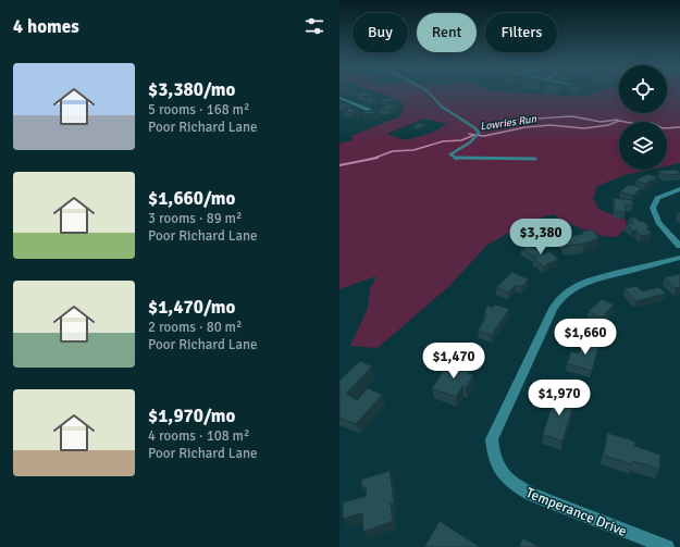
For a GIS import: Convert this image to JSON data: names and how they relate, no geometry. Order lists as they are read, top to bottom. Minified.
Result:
{"streets":{"street":["Temperance Drive"]},"water":["Lowries Run"],"page":{"heading":"4 homes","chip":["Buy","Rent","Filters"],"list":[{"name":"$3,380/mo","note":"5 rooms · 168 m² · Poor Richard Lane"},{"name":"$1,660/mo","note":"3 rooms · 89 m² · Poor Richard Lane"},{"name":"$1,470/mo","note":"2 rooms · 80 m² · Poor Richard Lane"},{"name":"$1,970/mo","note":"4 rooms · 108 m² · Poor Richard Lane"}],"price":["$3,380","$1,660","$1,470","$1,970"]}}
